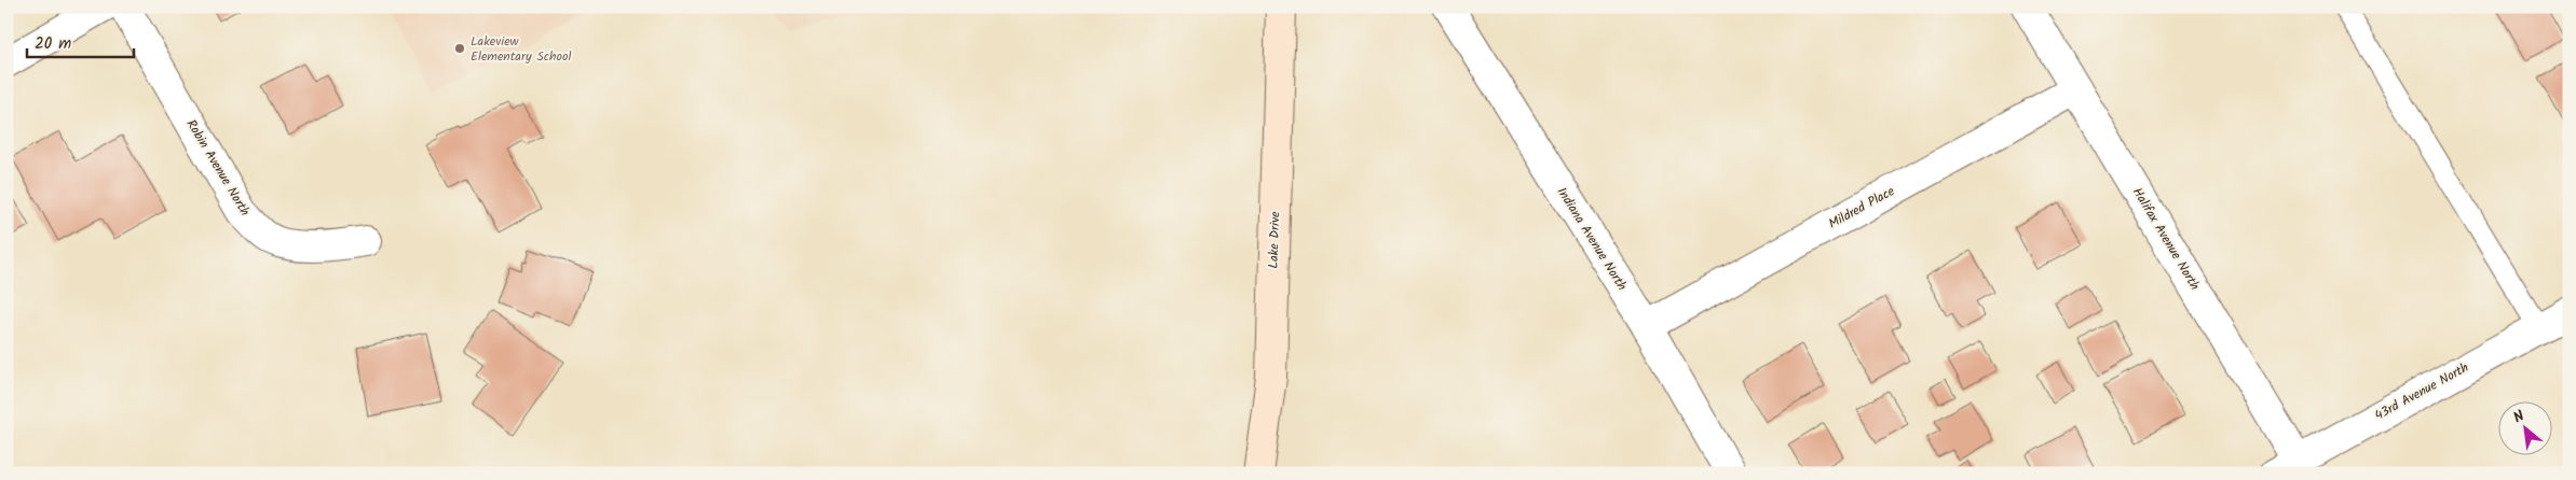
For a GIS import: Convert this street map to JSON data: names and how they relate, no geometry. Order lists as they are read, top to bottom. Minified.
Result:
{"streets":{"street":["Robin Avenue North","Mildred Place","Indiana Avenue North","Halifax Avenue North","Lake Drive","43rd Avenue North"]},"crossings":[["Mildred Place","Indiana Avenue North"],["Mildred Place","Halifax Avenue North"],["Halifax Avenue North","43rd Avenue North"]],"places":["Lakeview Elementary School"],"scale_bar":"20 m","north":"top left"}
